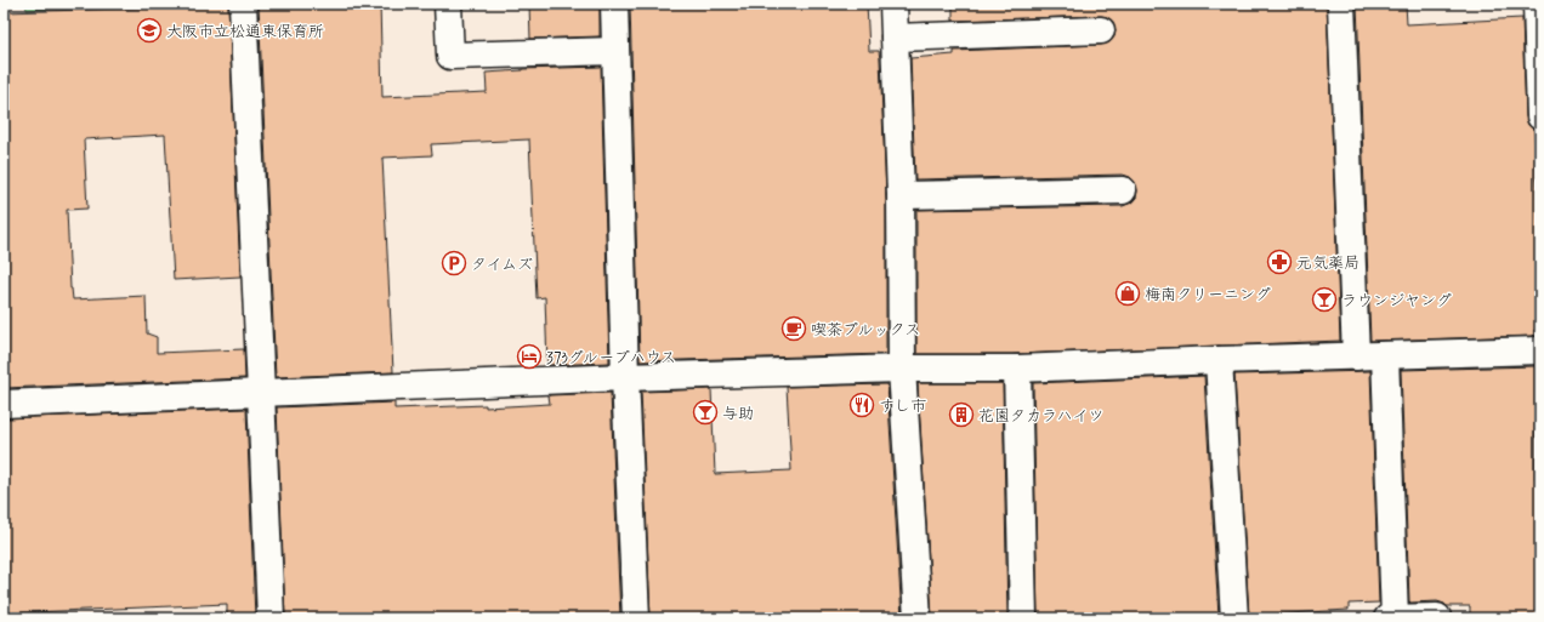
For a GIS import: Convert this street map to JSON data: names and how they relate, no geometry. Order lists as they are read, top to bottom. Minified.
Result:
{"places":{"school or university":["大阪市立松通東保育所"],"pharmacy":["元気薬局"],"parking":["タイムズ"],"shop":["梅南クリーニング"],"bar":["ラウンジヤング","与助"],"cafe":["喫茶ブルックス"],"hotel":["373グループハウス"],"restaurant":["すし市"],"building":["花園タカラハイツ"]}}
